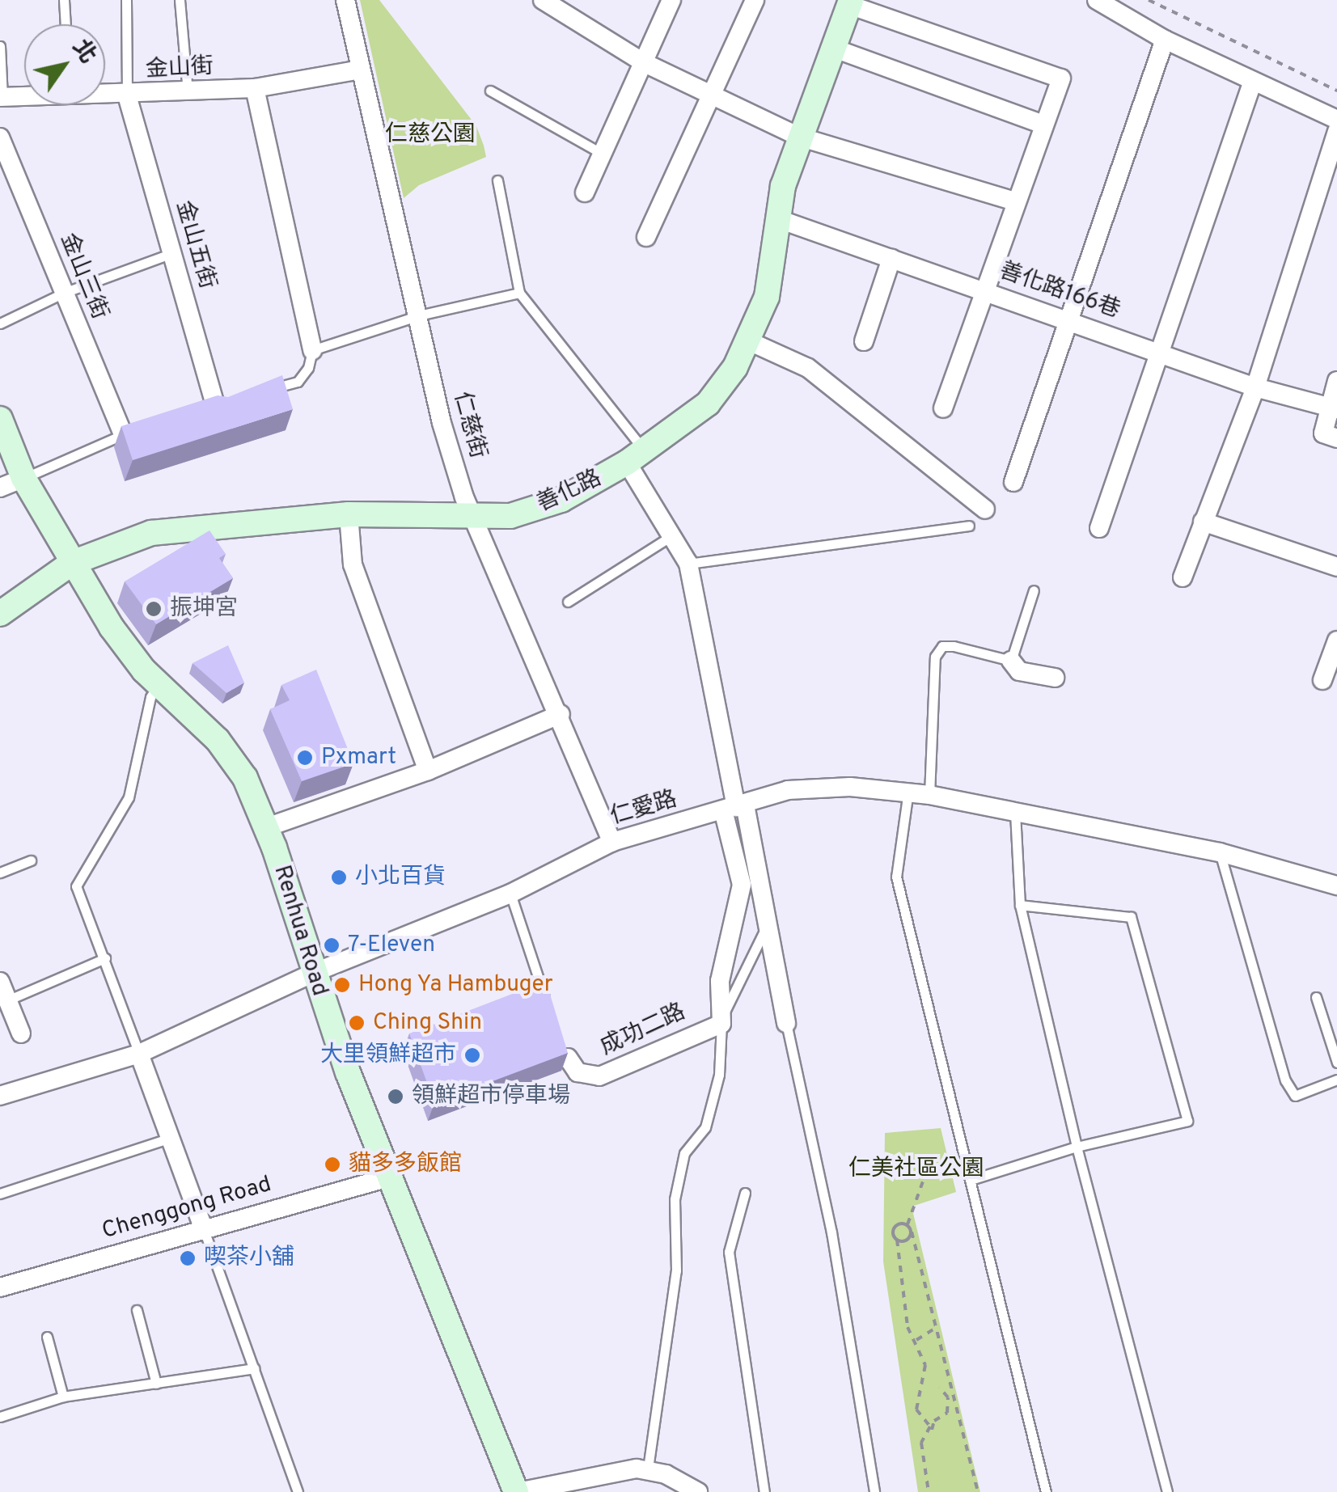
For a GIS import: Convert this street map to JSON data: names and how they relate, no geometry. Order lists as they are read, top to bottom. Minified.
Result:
{"streets":{"main road":["善化路","Renhua Road"],"street":["金山街","金山五街","金山三街","善化路166巷","仁慈街","仁愛路","成功二路","Chenggong Road"]},"crossings":[["金山街","金山五街"],["金山街","仁慈街"],["善化路166巷","善化路"],["仁慈街","善化路"],["仁慈街","仁愛路"],["善化路","Renhua Road"],["善化路","成功二路"],["仁愛路","Renhua Road"],["仁愛路","成功二路"],["Renhua Road","Chenggong Road"]],"parks":["仁慈公園","仁美社區公園"],"places":["振坤宮","Pxmart","小北百貨","7-Eleven","Hong Ya Hambuger","Ching Shin","大里領鮮超市","領鮮超市停車場","貓多多飯館","喫茶小舖"],"north":"top right"}
